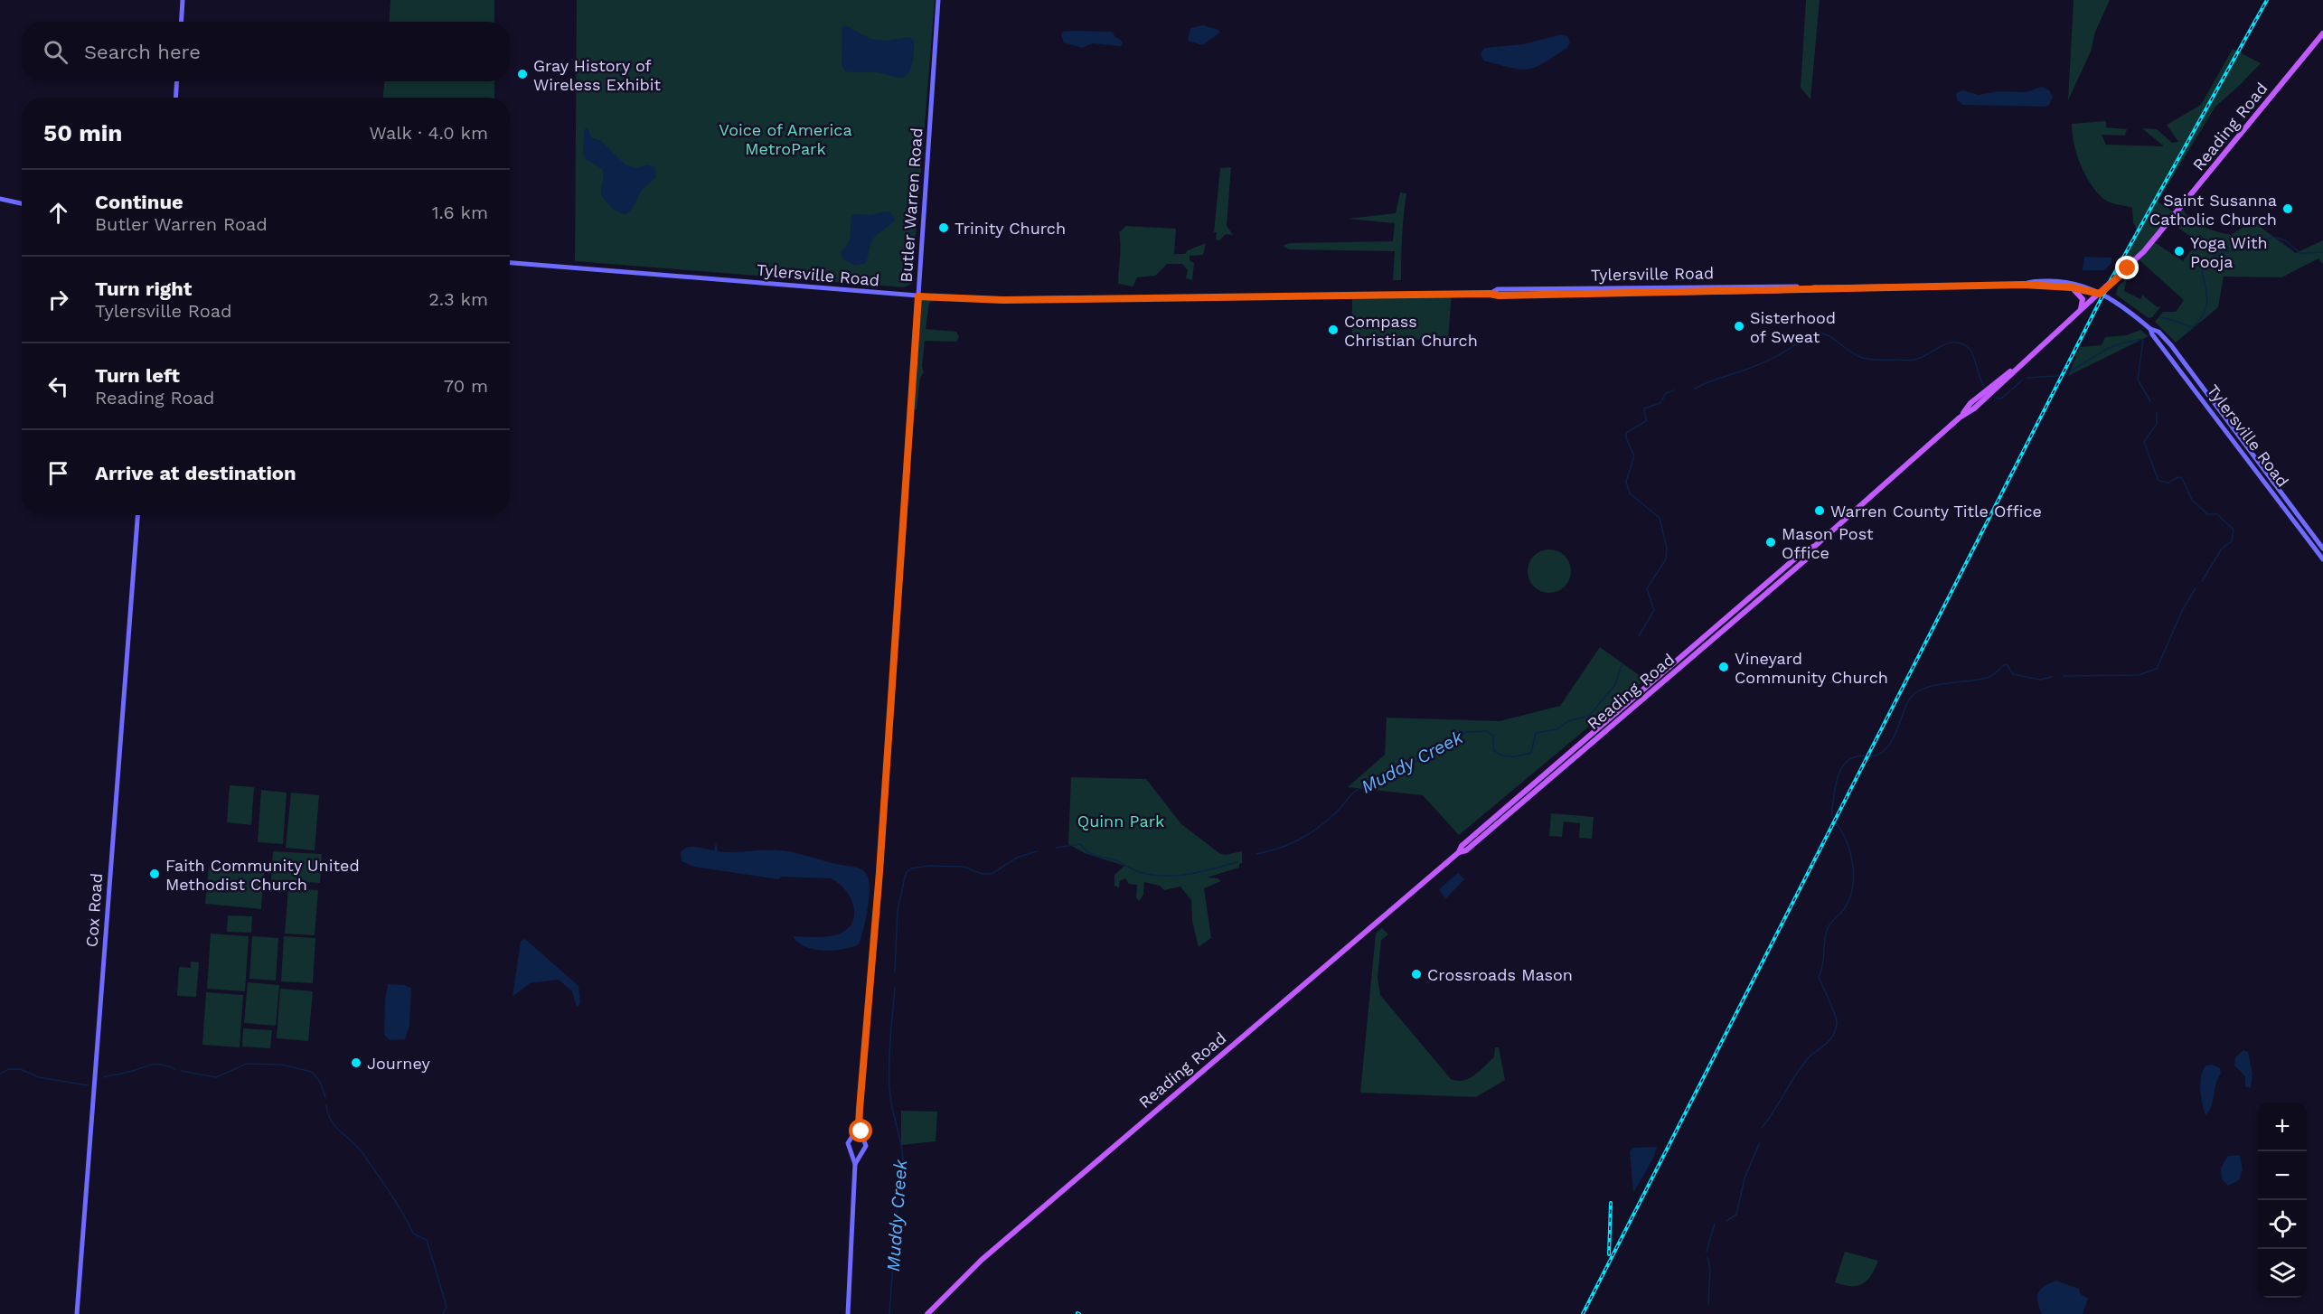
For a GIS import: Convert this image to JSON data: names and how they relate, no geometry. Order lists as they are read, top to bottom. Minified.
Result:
{"streets":{"main road":["Reading Road","Butler Warren Road","Tylersville Road","Cox Road"]},"crossings":[["Reading Road","Tylersville Road"],["Butler Warren Road","Tylersville Road"]],"water":["Muddy Creek"],"parks":["Voice of America MetroPark","Quinn Park"],"places":["Gray History of Wireless Exhibit","Saint Susanna Catholic Church","Trinity Church","Yoga With Pooja","Sisterhood of Sweat","Compass Christian Church","Warren County Title Office","Mason Post Office","Vineyard Community Church","Faith Community United Methodist Church","Crossroads Mason","Journey"],"page":{"search":"Search here","heading":["50 min","Walk · 4.0 km"],"list":[["Continue","Butler Warren Road","1.6 km"],["Turn right","Tylersville Road","2.3 km"],["Turn left","Reading Road","70 m"],"Arrive at destination"],"map_buttons":["+","−"]}}
